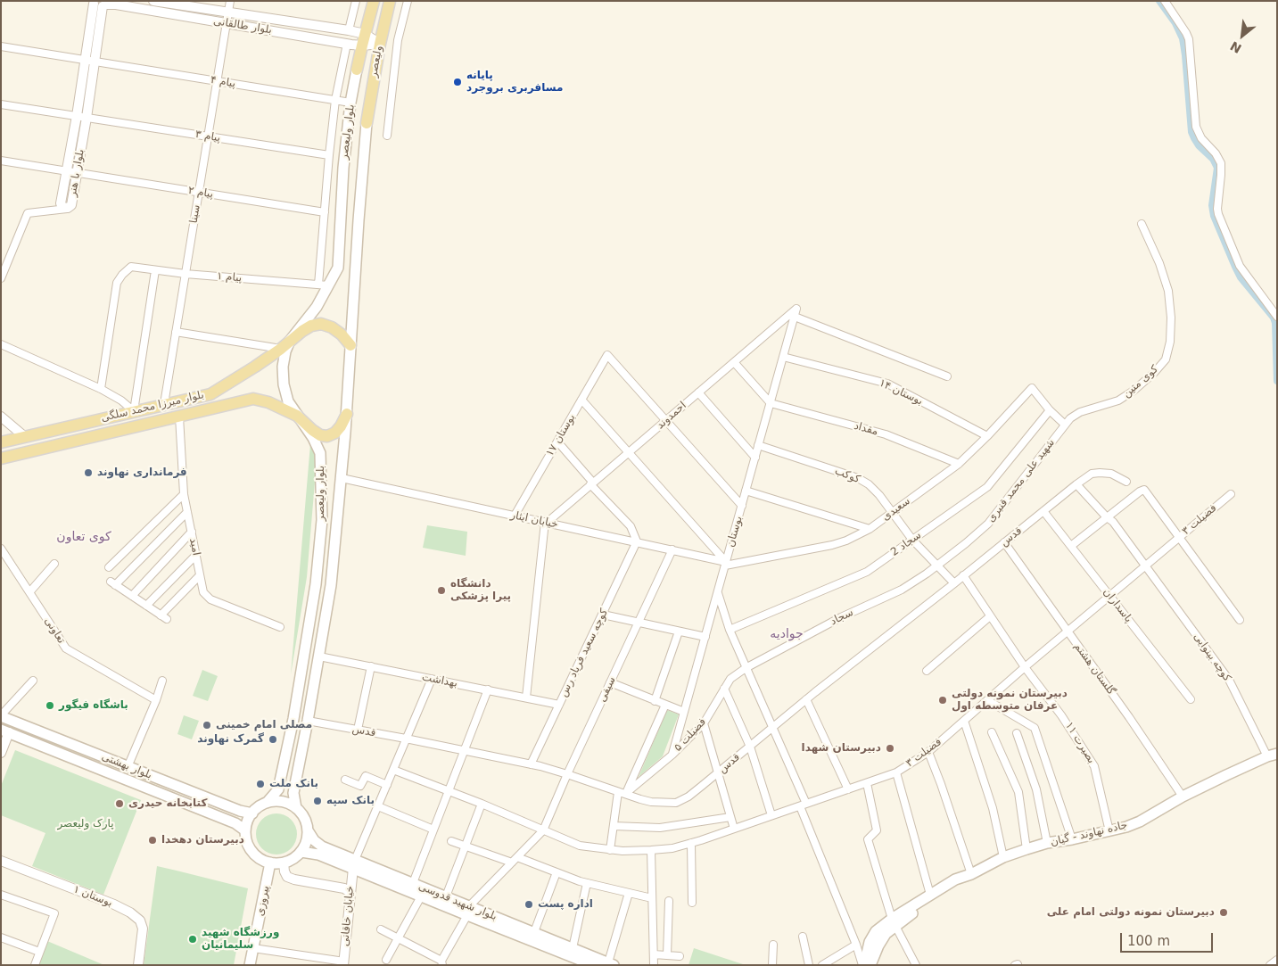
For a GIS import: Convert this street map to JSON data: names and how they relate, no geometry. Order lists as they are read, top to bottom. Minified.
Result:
{"streets":{"main road":["ولیعصر","بلوار ولیعصر","بلوار میرزا محمد سلگی","بلوار بهشتی","جاده نهاوند - گیان","پیروزی","بلوار شهید قدوسی"],"street":["بلوار طالقانی","پیام ۴","پیام ۳","بلوار با هنر","پیام ۲","سینا","پیام ۱","کوی متین","بوستان ۱۴","احمدوند","مقداد","بوستان ۱۷","کوکب","شهید علی محمد قنبری","سعیدی","خیابان ایثار","فضیلت ۳","بوستان","قدس","سجاد 2","امید","پاسداران","سجاد","تعاونی","کوچه سعید فریاد رس","کوچه بینوایی","گلستان هشتم","بهداشت","سیفی","فضیلت ۵","بصیرت ۱۱","بوستان ۱","خیابان خاقانی"]},"crossings":[["بلوار طالقانی","ولیعصر"],["بلوار طالقانی","بلوار با هنر"],["بلوار طالقانی","سینا"],["ولیعصر","بلوار ولیعصر"],["پیام ۴","بلوار ولیعصر"],["پیام ۴","بلوار با هنر"],["پیام ۴","سینا"],["بلوار ولیعصر","پیام ۱"],["بلوار ولیعصر","بلوار میرزا محمد سلگی"],["بلوار ولیعصر","خیابان ایثار"],["بلوار ولیعصر","قدس"],["بلوار ولیعصر","بهداشت"],["بلوار ولیعصر","بلوار بهشتی"],["بلوار ولیعصر","پیروزی"],["بلوار ولیعصر","بلوار شهید قدوسی"],["پیام ۳","بلوار با هنر"],["پیام ۳","سینا"],["بلوار با هنر","پیام ۲"],["پیام ۲","سینا"],["سینا","پیام ۱"],["سینا","بلوار میرزا محمد سلگی"],["کوی متین","شهید علی محمد قنبری"],["بوستان ۱۴","سعیدی"],["بوستان ۱۴","بوستان"],["بلوار میرزا محمد سلگی","امید"],["احمدوند","بوستان ۱۷"],["احمدوند","خیابان ایثار"],["احمدوند","بوستان"],["مقداد","سعیدی"],["مقداد","بوستان"],["بوستان ۱۷","خیابان ایثار"],["کوکب","شهید علی محمد قنبری"],["کوکب","سعیدی"],["کوکب","بوستان"],["کوکب","قدس"],["کوکب","سجاد 2"],["کوکب","سجاد"],["شهید علی محمد قنبری","سجاد"],["سعیدی","خیابان ایثار"],["سعیدی","بوستان"],["سعیدی","سجاد 2"],["خیابان ایثار","بوستان"],["خیابان ایثار","کوچه سعید فریاد رس"],["خیابان ایثار","سیفی"],["فضیلت ۳","پاسداران"],["فضیلت ۳","کوچه بینوایی"],["فضیلت ۳","گلستان هشتم"],["فضیلت ۳","سیفی"],["فضیلت ۳","بصیرت ۱۱"],["بوستان","فضیلت ۵"],["قدس","پاسداران"],["قدس","کوچه سعید فریاد رس"],["قدس","گلستان هشتم"],["قدس","سیفی"],["قدس","فضیلت ۵"],["قدس","بصیرت ۱۱"],["سجاد","فضیلت ۵"],["کوچه سعید فریاد رس","بهداشت"],["کوچه بینوایی","جاده نهاوند - گیان"],["گلستان هشتم","جاده نهاوند - گیان"],["بصیرت ۱۱","جاده نهاوند - گیان"],["بلوار بهشتی","پیروزی"],["بلوار بهشتی","بلوار شهید قدوسی"],["پیروزی","بلوار شهید قدوسی"],["بلوار شهید قدوسی","خیابان خاقانی"]],"districts":["کوی تعاون","جوادیه"],"parks":["پارک ولیعصر"],"places":["پایانه مسافربری بروجرد","فرمانداری نهاوند","دانشگاه پیرا پزشکی","دبیرستان نمونه دولتی عرفان متوسطه اول","باشگاه فیگور","مصلی امام خمینی","گمرک نهاوند","دبیرستان شهدا","بانک ملت","بانک سپه","کتابخانه حیدری","دبیرستان دهخدا","اداره پست","دبیرستان نمونه دولتی امام علی","ورزشگاه شهید سلیمانیان"],"scale_bar":"100 m","north":"bottom left"}
